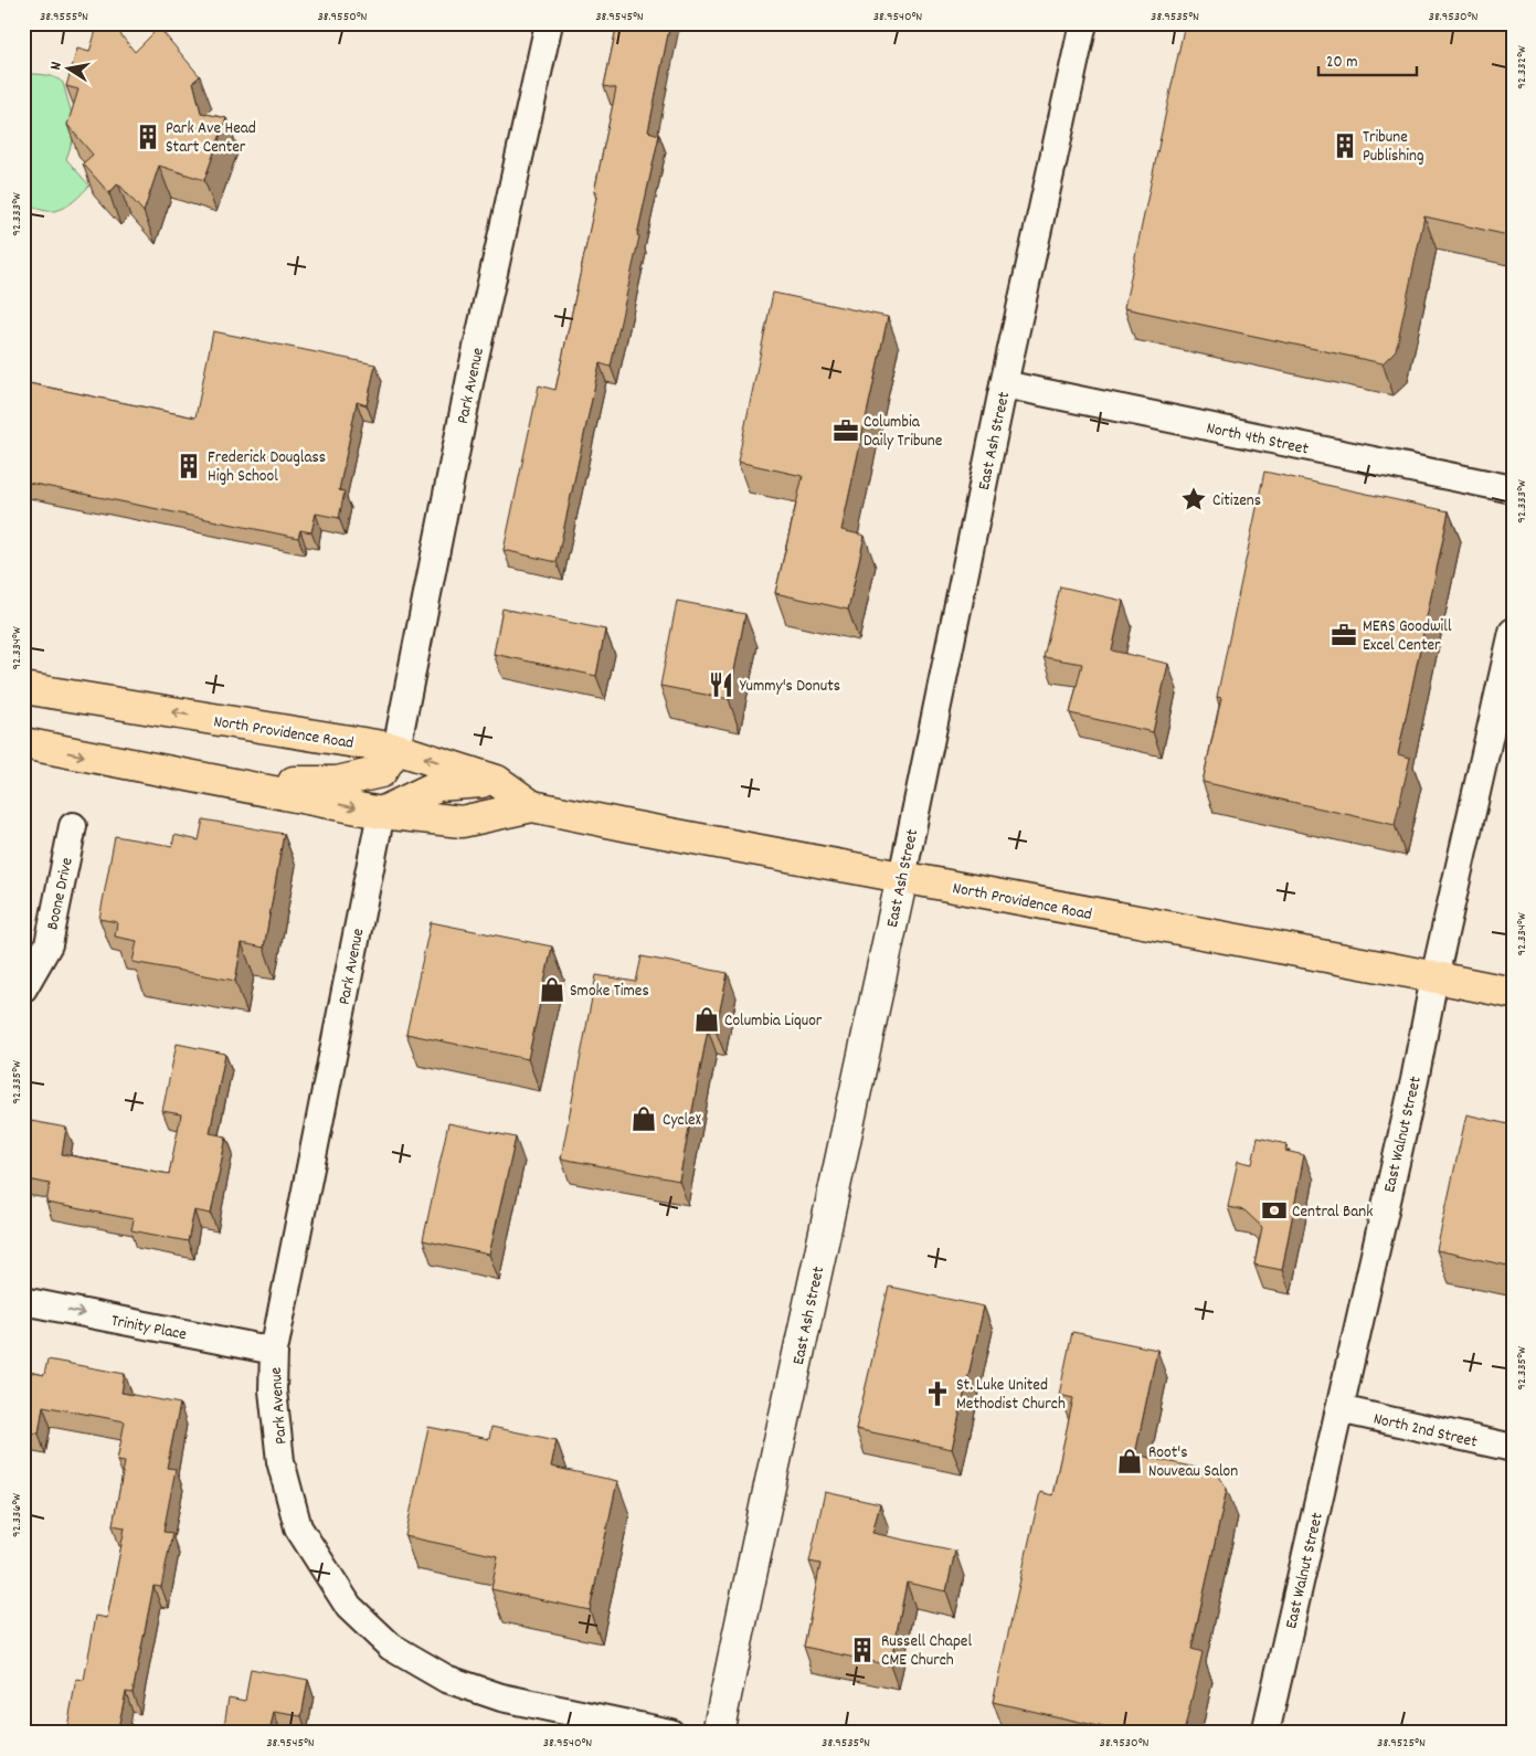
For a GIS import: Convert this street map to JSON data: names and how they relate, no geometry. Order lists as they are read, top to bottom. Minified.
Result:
{"streets":{"main road":["North Providence Road"],"street":["Park Avenue","North 4th Street","East Ash Street","Boone Drive","East Walnut Street","Trinity Place","North 2nd Street"]},"crossings":[["Park Avenue","North Providence Road"],["Park Avenue","Trinity Place"],["North 4th Street","East Ash Street"],["East Ash Street","North Providence Road"],["North Providence Road","East Walnut Street"],["East Walnut Street","North 2nd Street"]],"one_way":["Trinity Place"],"places":{"building":["Park Ave Head Start Center","Tribune Publishing","Frederick Douglass High School","Russell Chapel CME Church"],"office":["Columbia Daily Tribune","MERS Goodwill Excel Center"],"place":["Citizens"],"restaurant":["Yummy's Donuts"],"shop":["Smoke Times","Columbia Liquor","CycleX","Root's Nouveau Salon"],"bank":["Central Bank"],"church":["St. Luke United Methodist Church"]},"scale_bar":"20 m","north":"left","coordinates":["38.9555°N","38.9550°N","38.9545°N","38.9540°N","38.9535°N","38.9530°N","92.332°W","92.333°W","92.334°W","92.335°W","92.336°W","38.9525°N"]}
